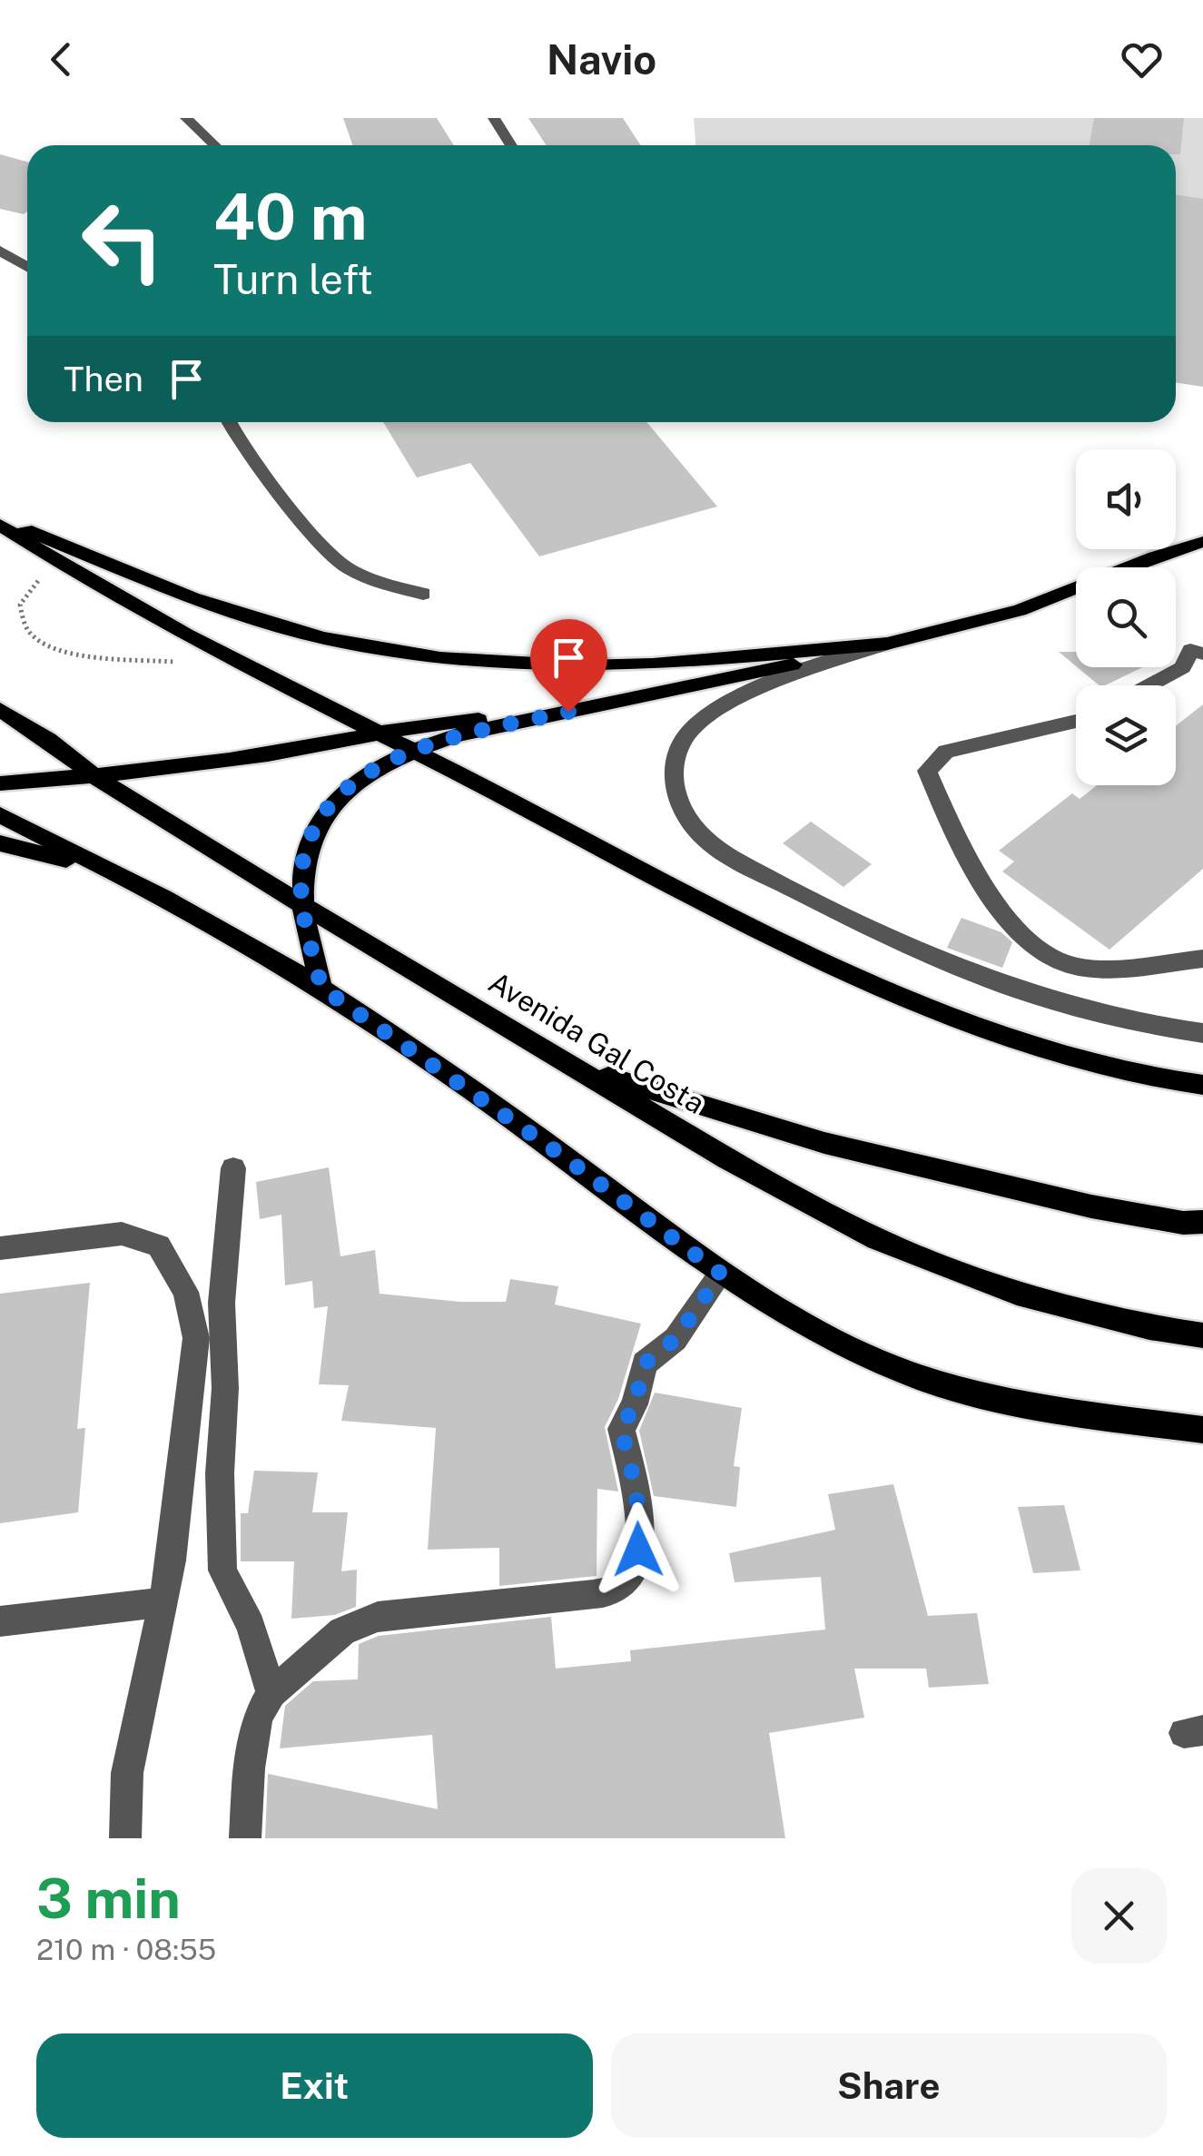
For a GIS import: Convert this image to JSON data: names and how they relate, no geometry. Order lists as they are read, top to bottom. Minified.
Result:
{"streets":{"main road":["Avenida Gal Costa"]},"page":{"header":"Navio","turn":["40 m","Turn left"],"then":"Then","heading":["3 min","210 m · 08:55"],"buttons":["Exit","Share"]}}
